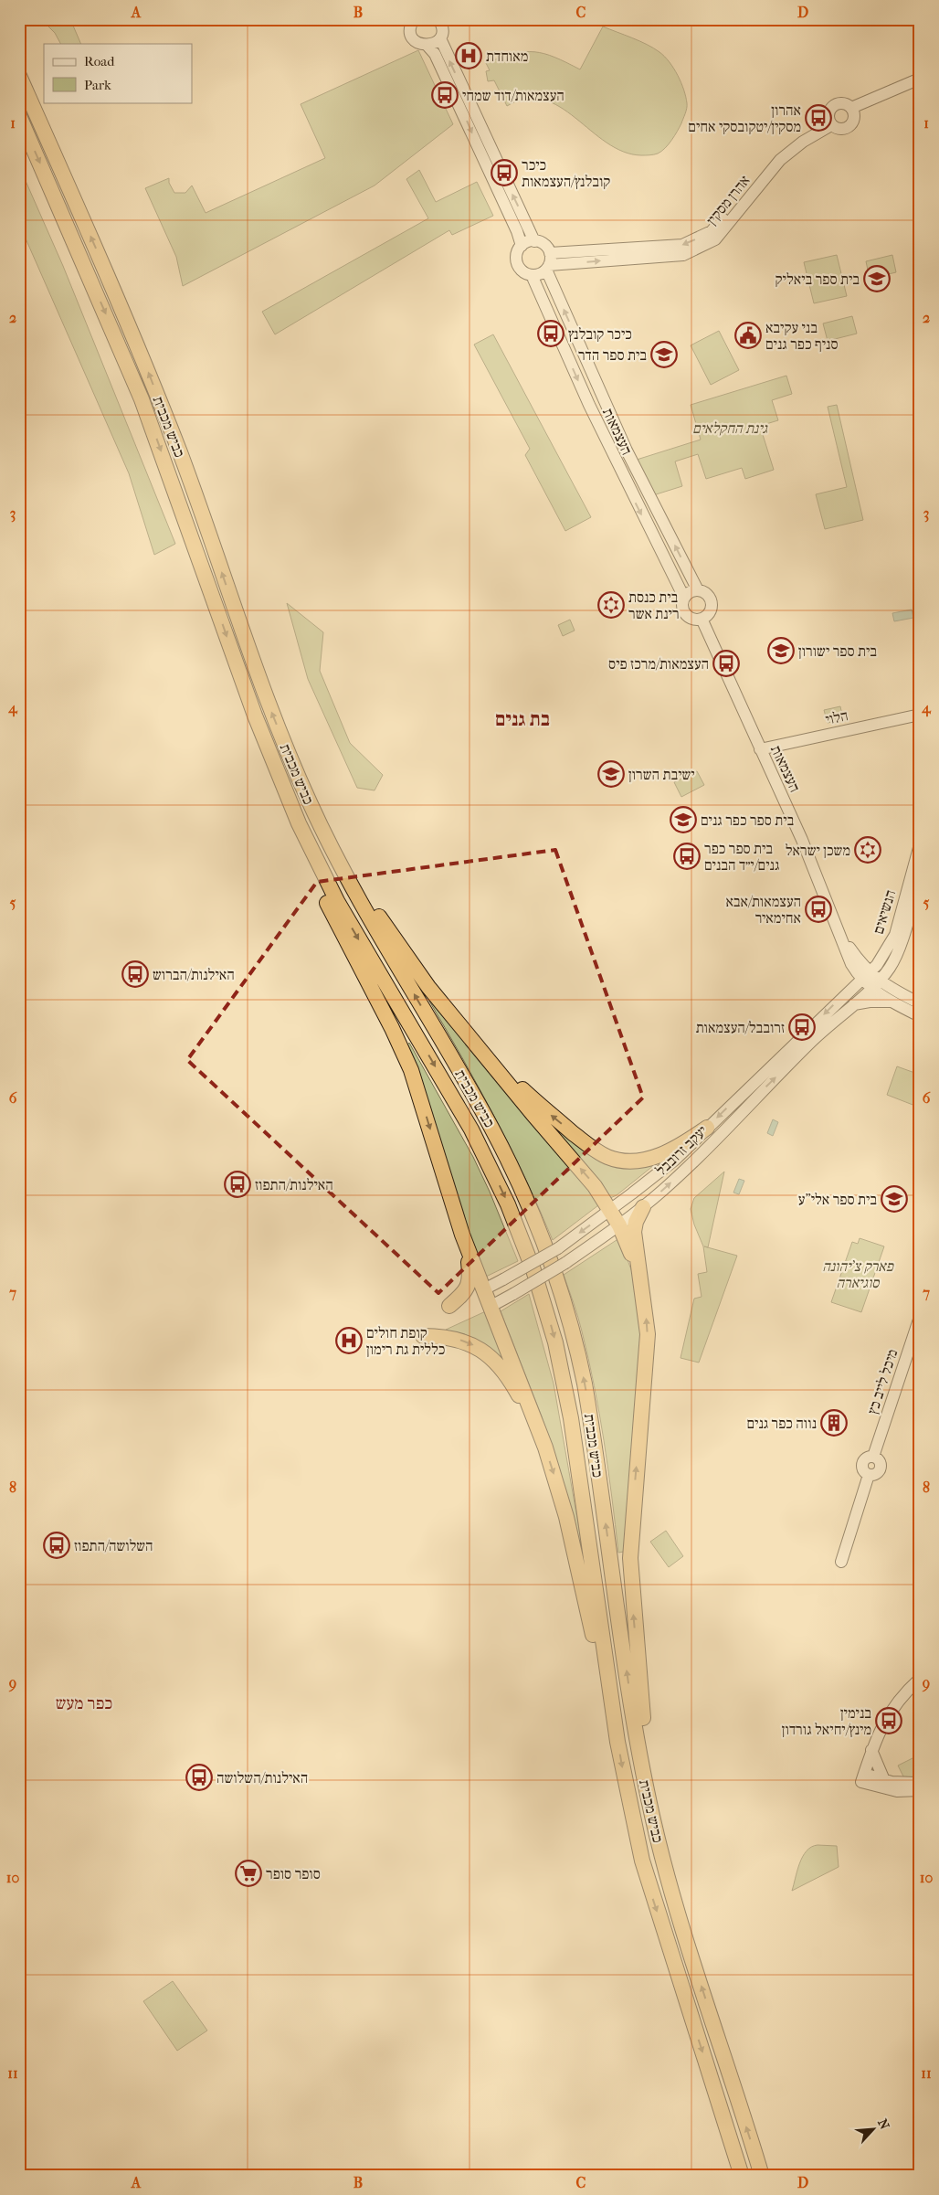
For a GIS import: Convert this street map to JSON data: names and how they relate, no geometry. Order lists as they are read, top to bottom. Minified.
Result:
{"streets":{"highway":["כביש מכבית"],"main road":["אהרן מסקין","העצמאות","הלוי","הנשיאים","יעקב זרובבל","מיכל לייב כץ"]},"crossings":[["אהרן מסקין","העצמאות"],["העצמאות","הלוי"],["העצמאות","הנשיאים"],["העצמאות","יעקב זרובבל"],["הנשיאים","יעקב זרובבל"]],"districts":["בת גנים","כפר מעש"],"parks":["גינת החקלאים","פארק צ'יהונה סוגיארה"],"places":{"hospital":["מאוחדת","קופת חולים כללית גת רימון"],"bus stop":["העצמאות/דוד שמחי","אהרון מסקין/יטקובסקי אחים","כיכר קובלנץ/העצמאות","כיכר קובלנץ","העצמאות/מרכז פיס","בית ספר כפר גנים/י״ד הבנים","העצמאות/אבא אחימאיר","האילנות/הברוש","זרובבל/העצמאות","האילנות/התפוז","השלושה/התפוז","בנימין מינץ/יחיאל גורדון","האילנות/השלושה"],"school or university":["בית ספר ביאליק","בית ספר הדר","בית ספר ישורון","ישיבת השרון","בית ספר כפר גנים","בית ספר אלי\"ע"],"public building":["בני עקיבא סניף כפר גנים"],"synagogue":["בית כנסת רינת אשר","משכן ישראל"],"building":["נווה כפר גנים"],"supermarket":["סופר סופר"]},"legend":["Road","Park"],"north":"top right","grid":{"columns":["A","B","C","D"],"rows":["1","2","3","4","5","6","7","8","9","10","11"]}}
